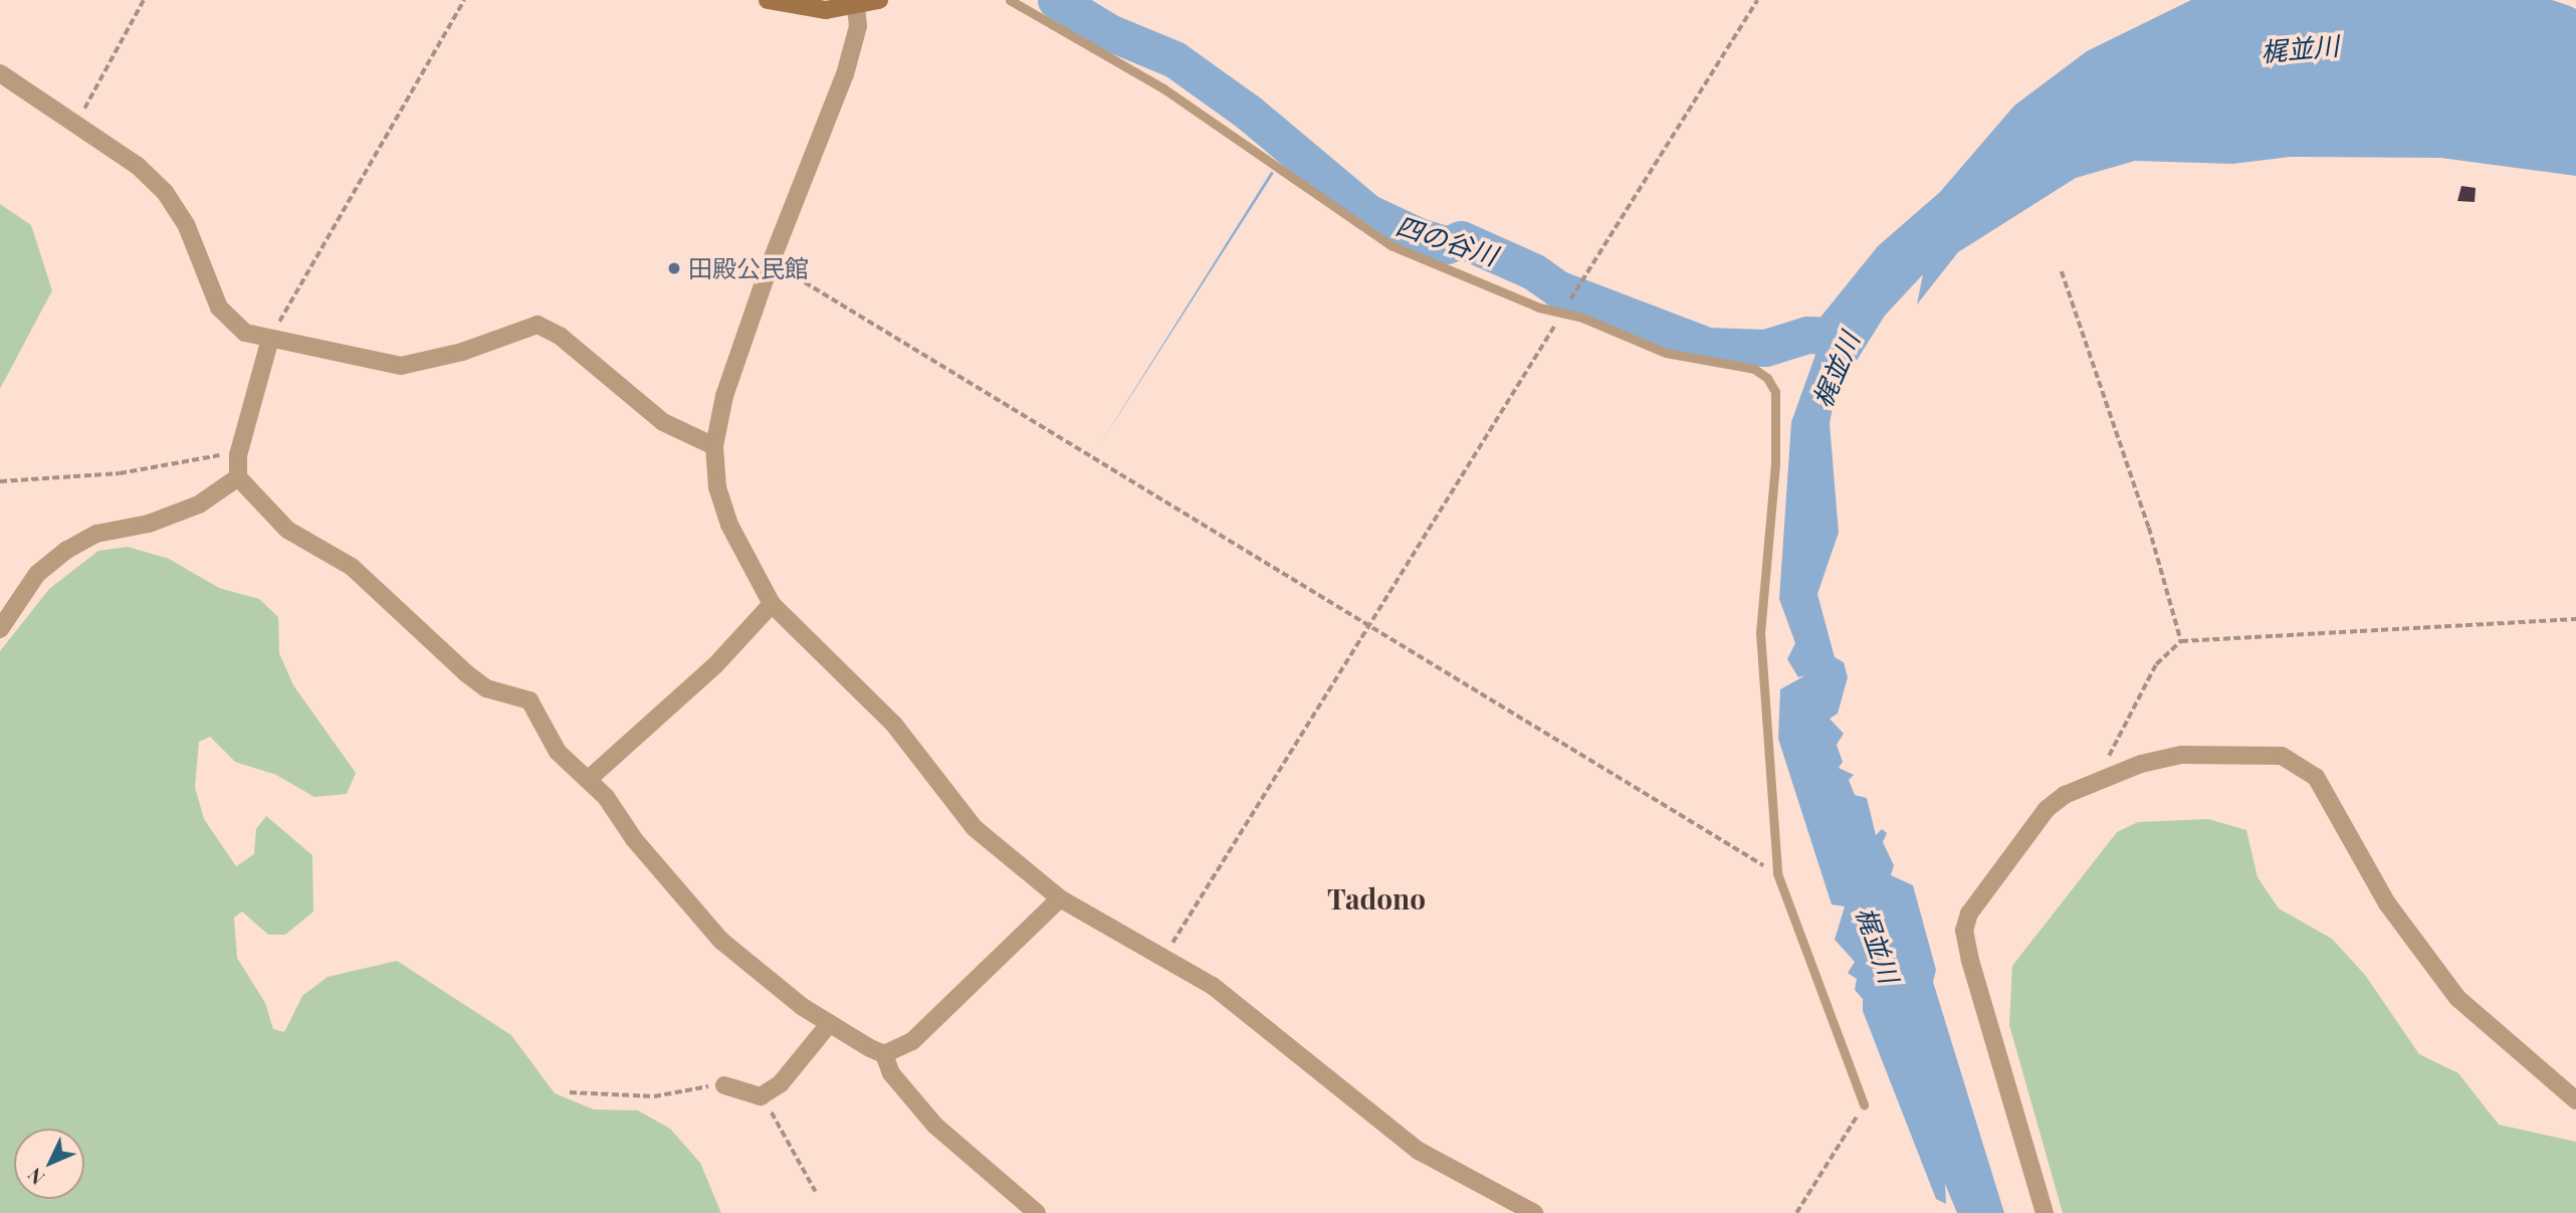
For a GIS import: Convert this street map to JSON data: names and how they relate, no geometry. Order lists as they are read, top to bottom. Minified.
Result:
{"districts":["Tadono"],"water":["梶並川","四の谷川"],"places":["田殿公民館"],"north":"bottom left"}
